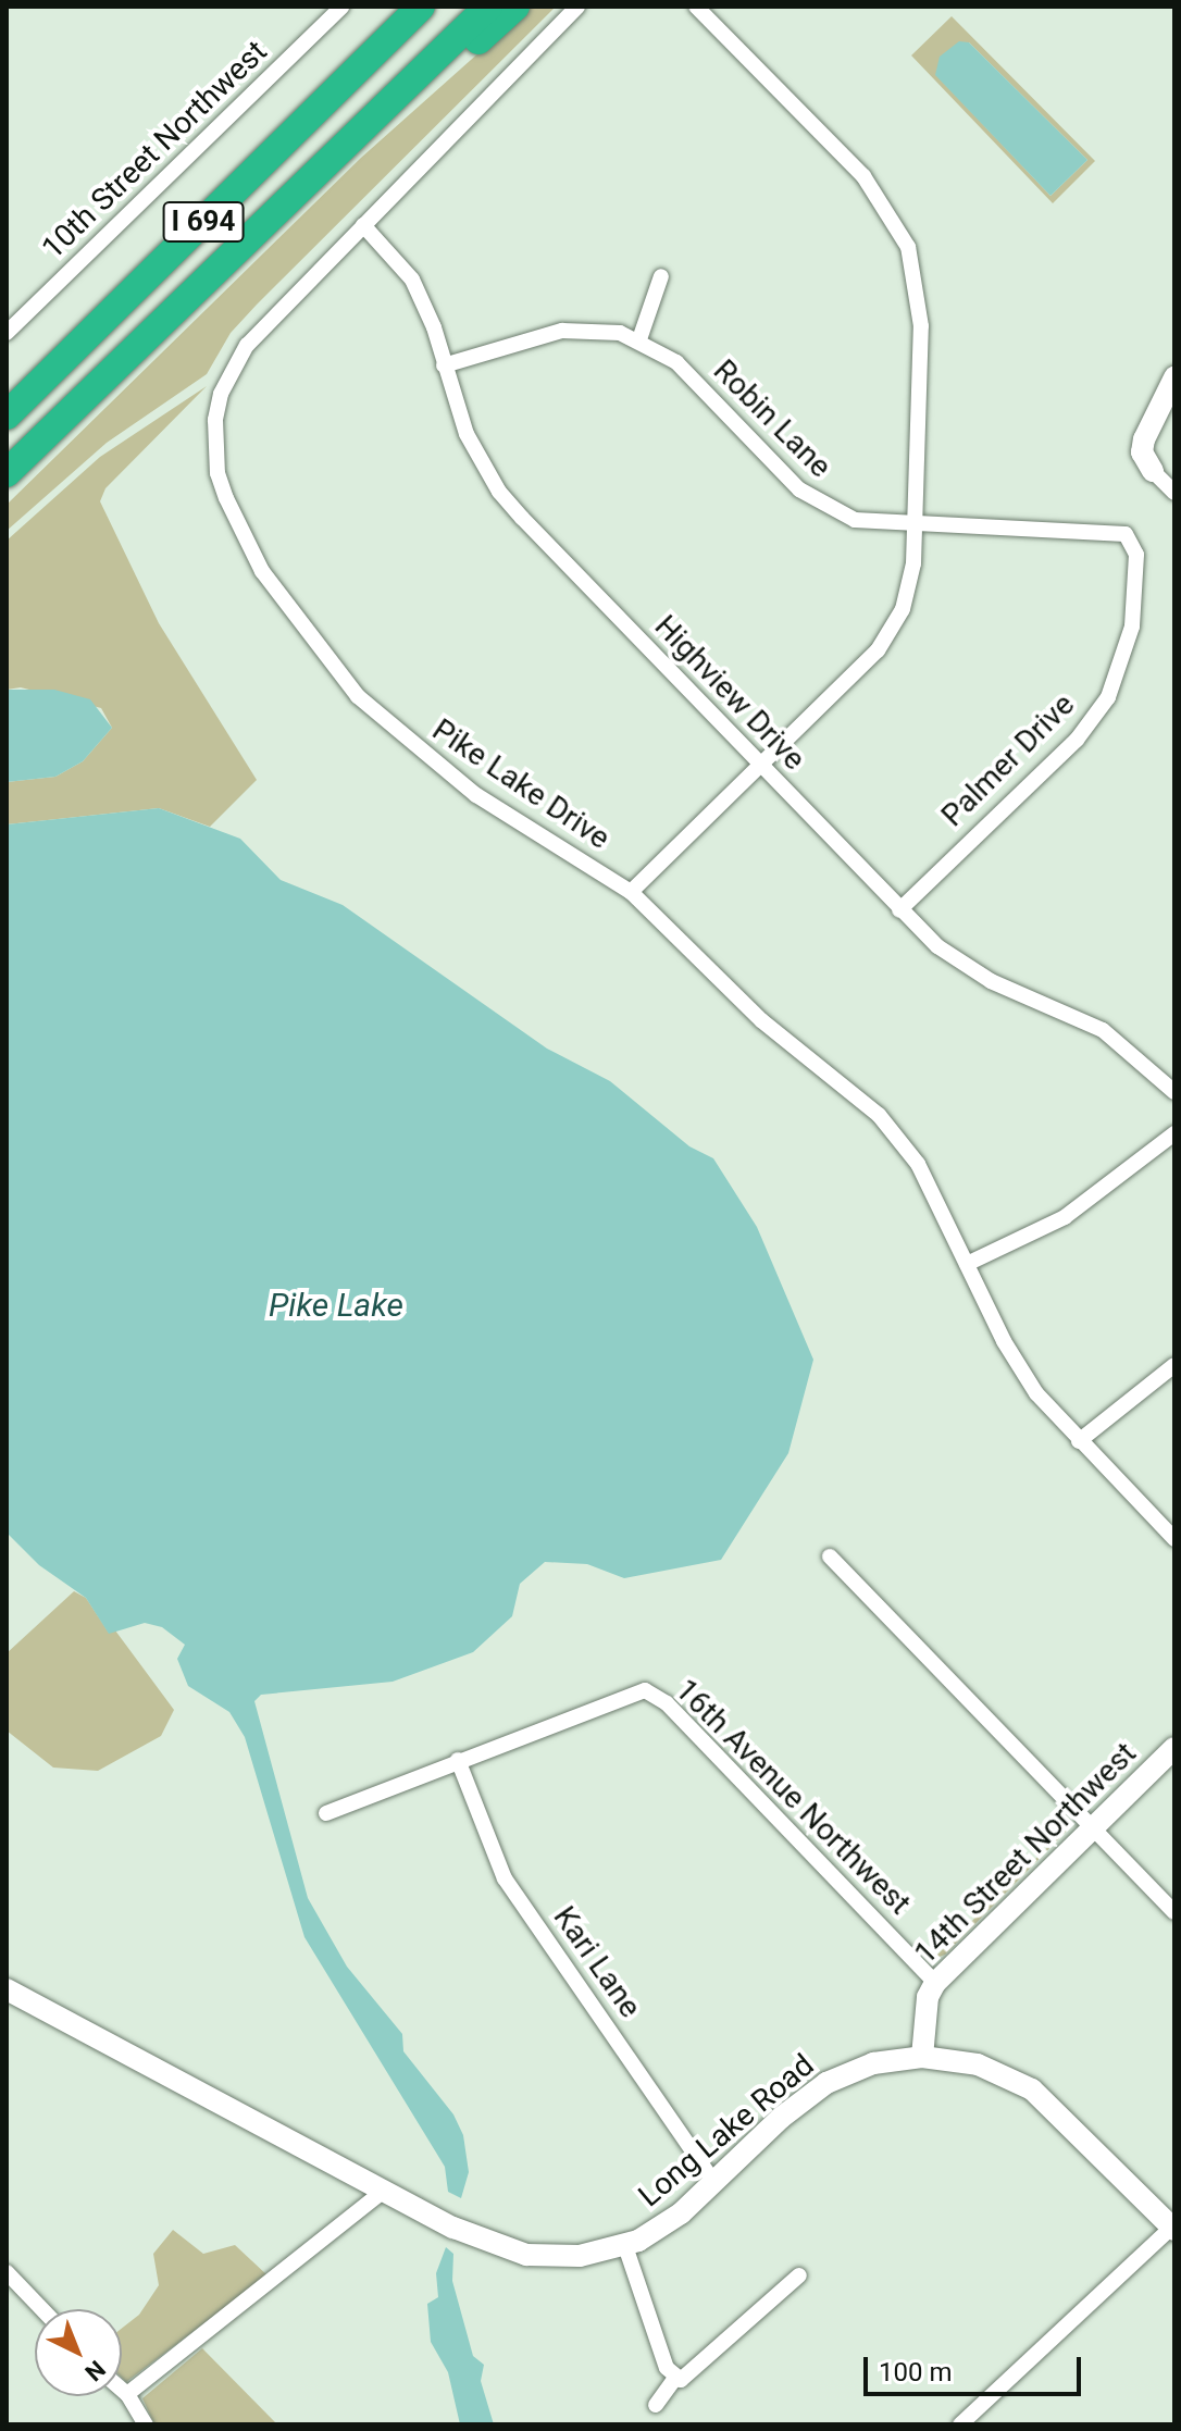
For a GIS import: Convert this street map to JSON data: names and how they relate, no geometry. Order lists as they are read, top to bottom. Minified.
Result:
{"streets":{"highway":["I 694"],"street":["10th Street Northwest","Robin Lane","Highview Drive","Palmer Drive","Pike Lake Drive","16th Avenue Northwest","14th Street Northwest","Kari Lane","Long Lake Road"]},"crossings":[["Robin Lane","Highview Drive"],["Robin Lane","Palmer Drive"],["Highview Drive","Palmer Drive"],["Highview Drive","Pike Lake Drive"],["16th Avenue Northwest","14th Street Northwest"],["16th Avenue Northwest","Kari Lane"],["14th Street Northwest","Long Lake Road"],["Kari Lane","Long Lake Road"]],"water":["Pike Lake"],"scale_bar":"100 m","north":"bottom right"}
